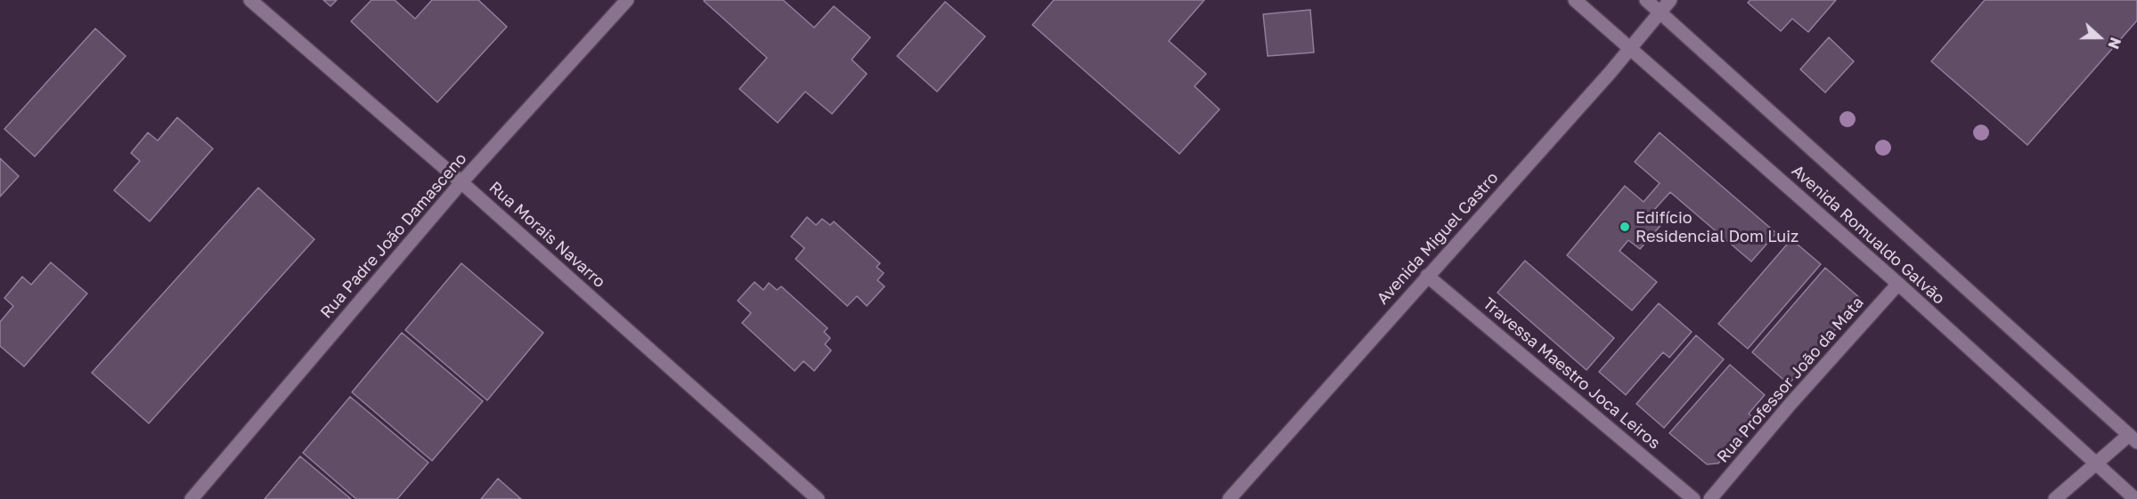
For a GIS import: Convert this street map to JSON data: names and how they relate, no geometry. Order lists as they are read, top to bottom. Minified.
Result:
{"streets":{"main road":["Rua Morais Navarro","Avenida Romualdo Galvão","Rua Padre João Damasceno","Avenida Miguel Castro","Travessa Maestro Joca Leiros","Rua Professor João da Mata"]},"crossings":[["Rua Morais Navarro","Rua Padre João Damasceno"],["Avenida Romualdo Galvão","Avenida Miguel Castro"],["Avenida Romualdo Galvão","Rua Professor João da Mata"],["Avenida Miguel Castro","Travessa Maestro Joca Leiros"]],"places":["Edifício Residencial Dom Luiz"],"north":"right"}
